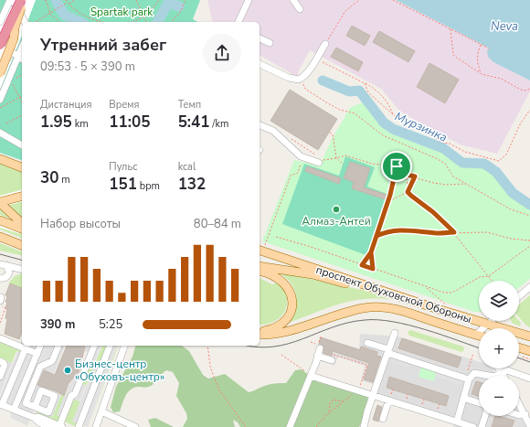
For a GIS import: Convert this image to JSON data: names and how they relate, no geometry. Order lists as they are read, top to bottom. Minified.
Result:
{"streets":{"main road":["проспект Обуховской Обороны"]},"water":["Neva","Мурзинка"],"parks":["Spartak park"],"places":["Алмаз-Антей","Бизнес-центр «Обуховъ-центр»"],"page":{"heading":["Утренний забег","09:53 · 5 × 390 m"],"stats":[["Дистанция","1.95 km"],["Время","11:05"],["Темп","5:41 /km"],["30 m"],["Пульс","151 bpm"],["kcal","132"]],"chart":["Набор высоты","80–84 m"],"map_buttons":["+","−"],"list":[{"name":"390 m","note":"5:25"}]}}
